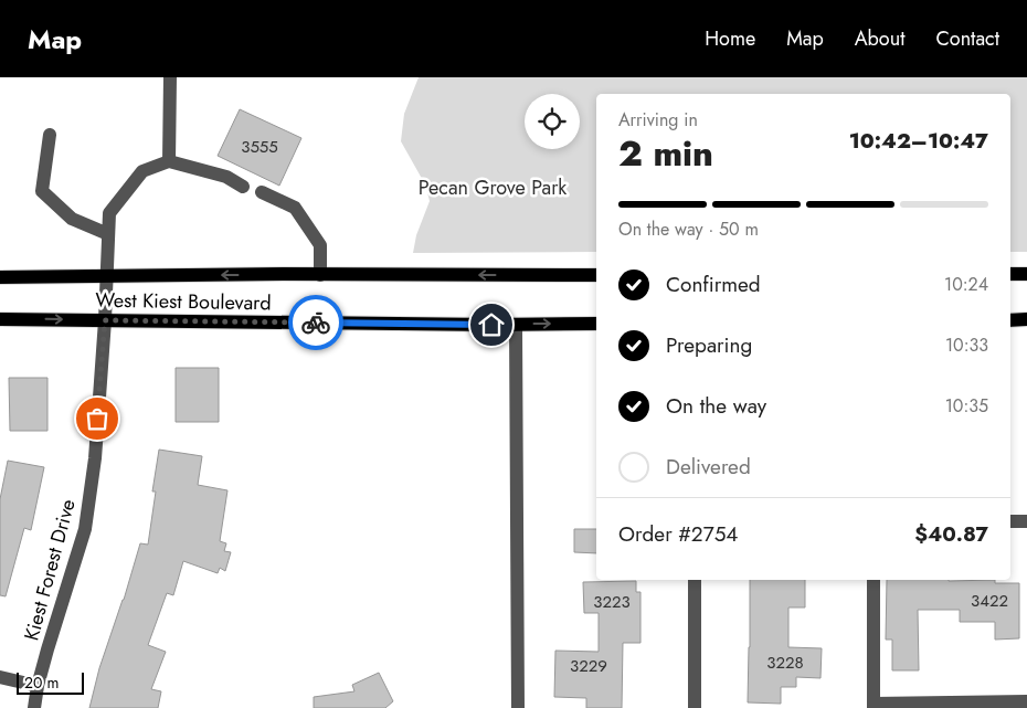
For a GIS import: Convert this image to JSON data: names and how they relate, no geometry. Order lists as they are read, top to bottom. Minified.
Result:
{"streets":{"main road":["West Kiest Boulevard"],"street":["Kiest Forest Drive"]},"crossings":[["West Kiest Boulevard","Kiest Forest Drive"]],"parks":["Pecan Grove Park"],"house_numbers":["3555","3422","3223","3228","3229"],"scale_bar":"20 m","page":{"header":"Map","nav":["Home","Map","About","Contact"],"heading":["2 min","Arriving in","10:42–10:47"],"panel":["Order #2754","$40.87"],"bar":"On the way · 50 m","list":[["Confirmed","10:24"],["Preparing","10:33"],["On the way","10:35"],"Delivered"],"scale":"20 m"}}
